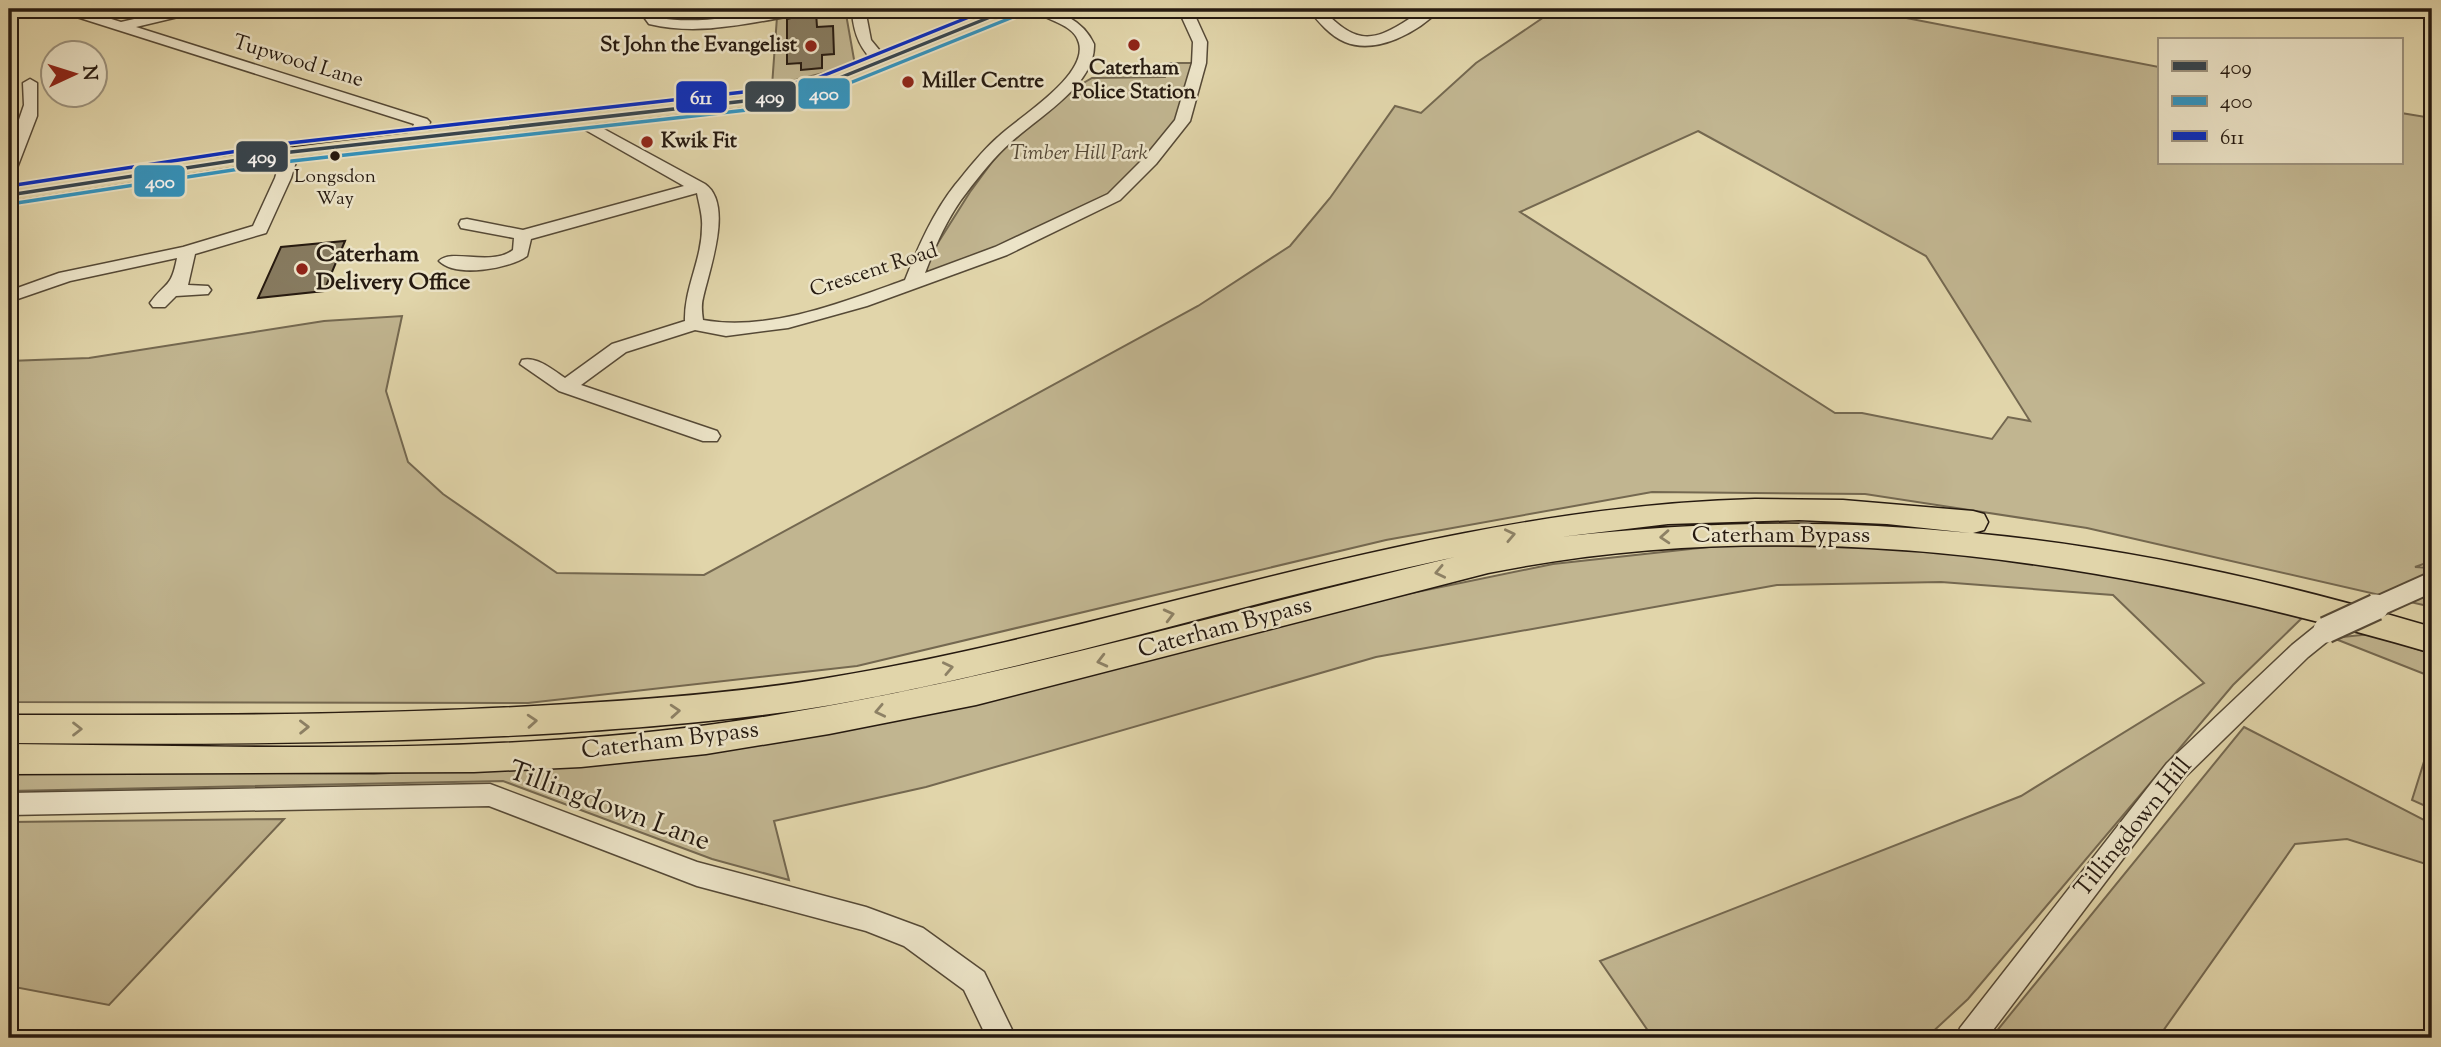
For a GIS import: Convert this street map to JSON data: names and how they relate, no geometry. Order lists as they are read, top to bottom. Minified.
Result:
{"streets":{"highway":["Caterham Bypass"],"street":["Tupwood Lane","Crescent Road","Tillingdown Lane","Tillingdown Hill"]},"parks":["Timber Hill Park"],"places":["Caterham Police Station","St John the Evangelist","Miller Centre","Kwik Fit","Longsdon Way","Caterham Delivery Office"],"lines":["transit line 409","transit line 611","transit line 400"],"legend":["409","400","611"],"north":"right"}
